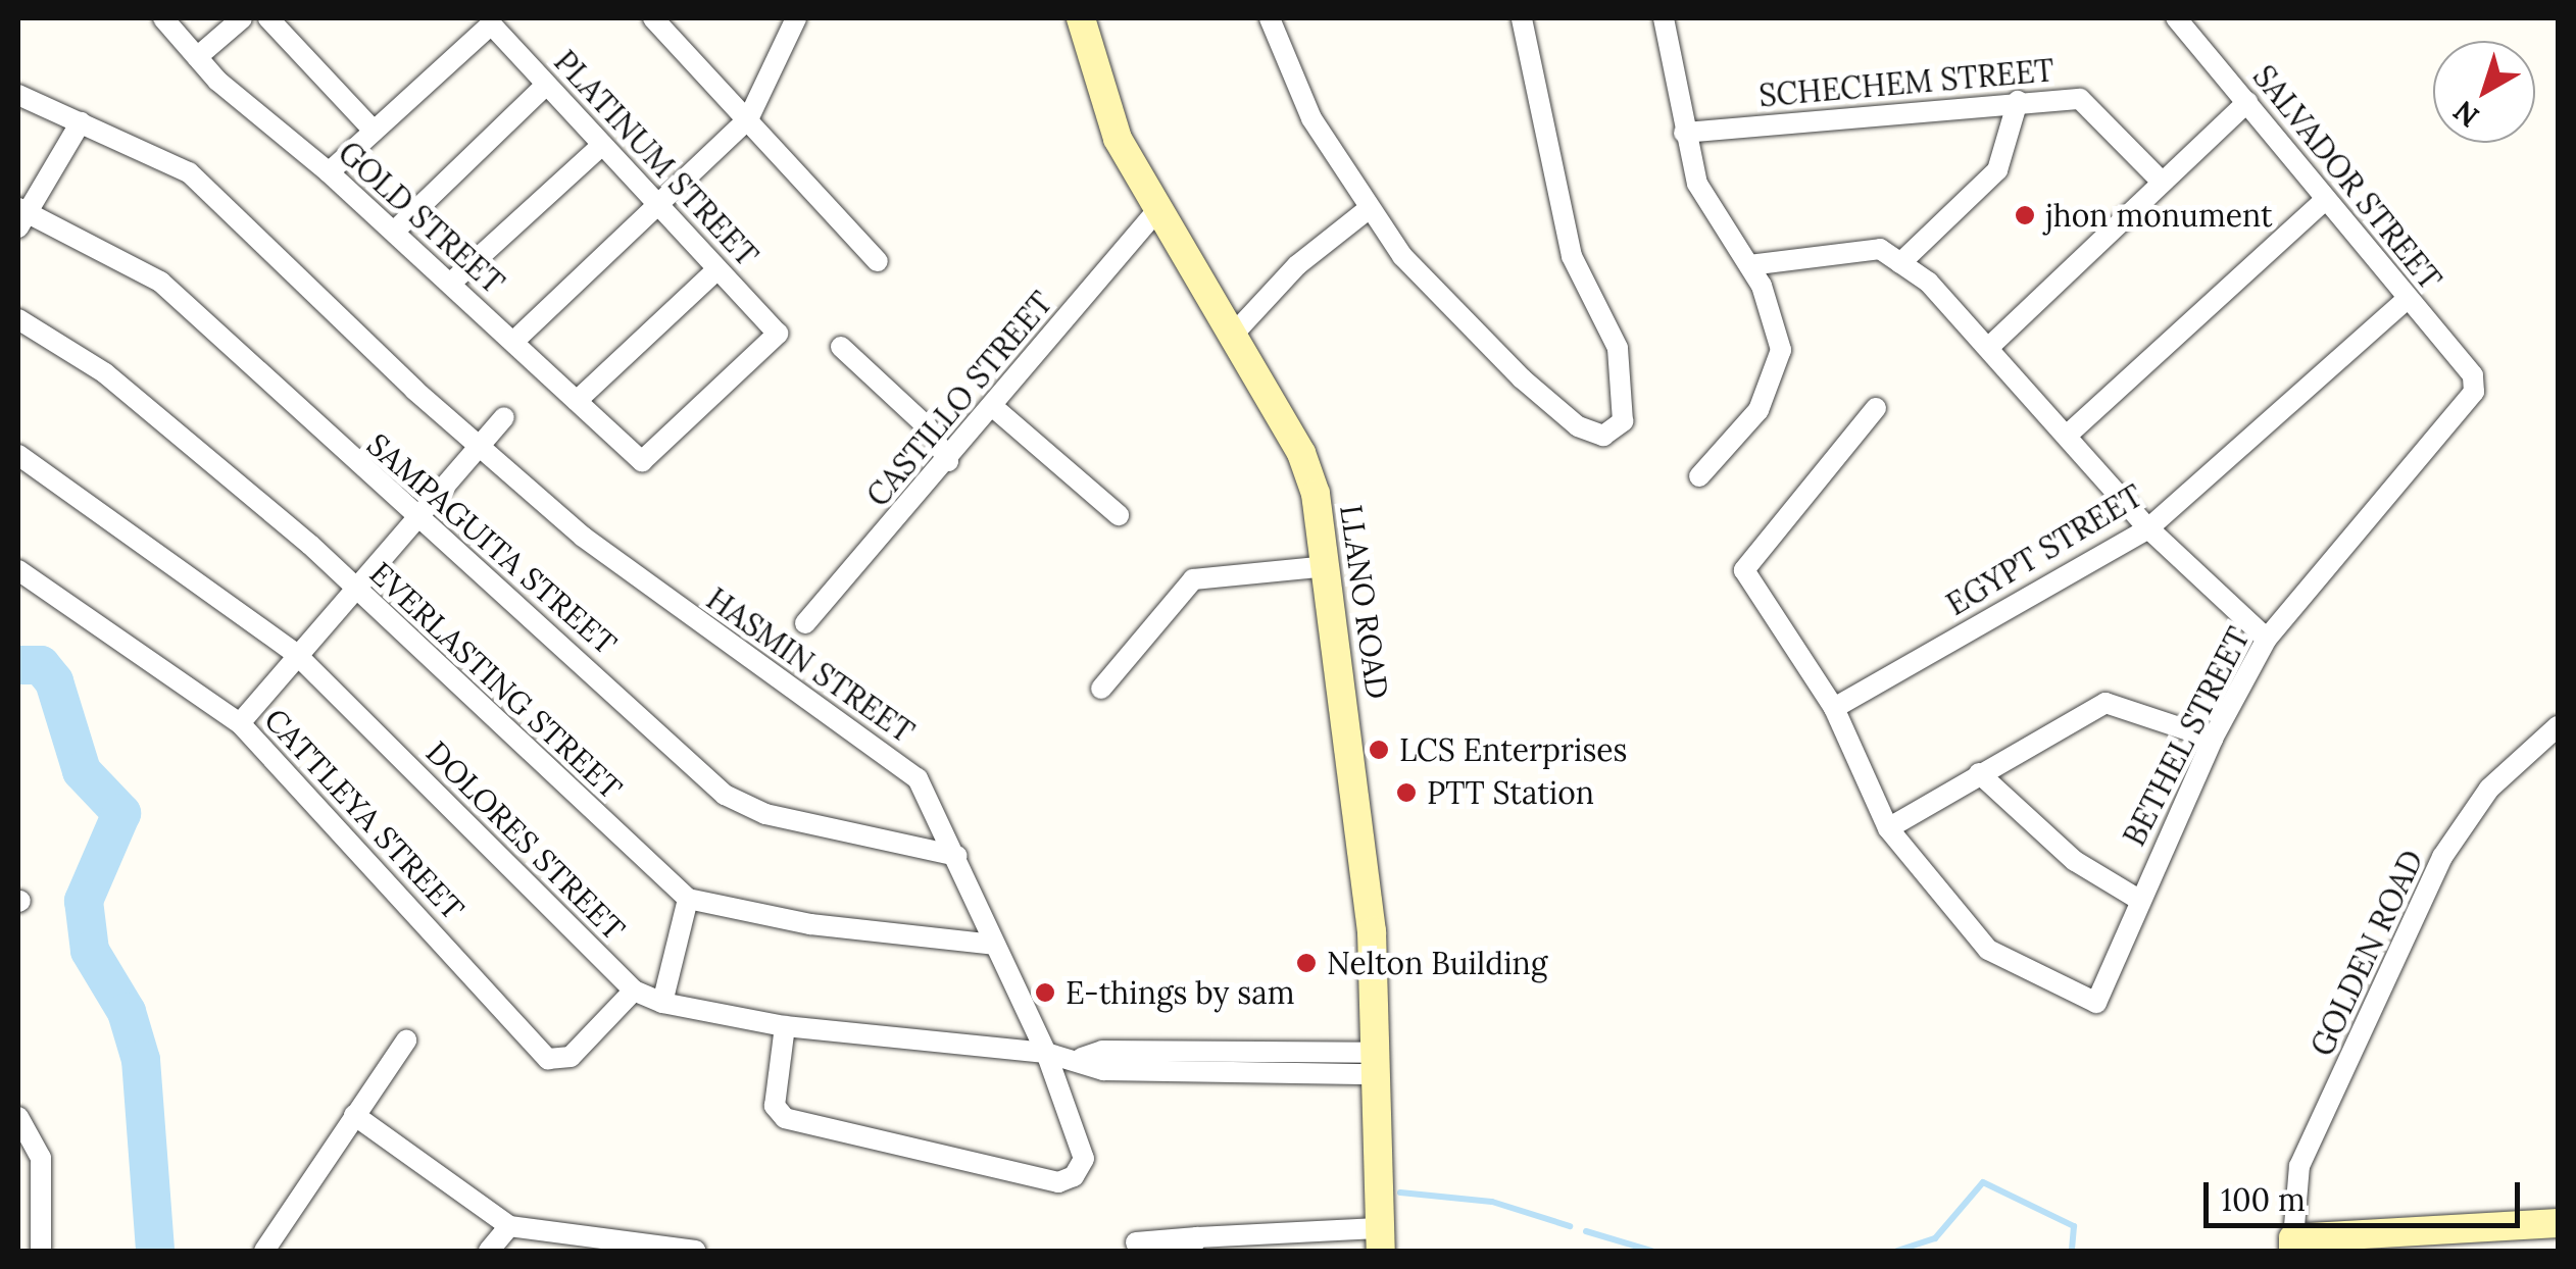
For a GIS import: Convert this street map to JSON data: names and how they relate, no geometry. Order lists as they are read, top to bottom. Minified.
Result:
{"streets":{"main road":["LLANO ROAD"],"street":["SCHECHEM STREET","PLATINUM STREET","SALVADOR STREET","GOLD STREET","CASTILLO STREET","SAMPAGUITA STREET","EGYPT STREET","HASMIN STREET","EVERLASTING STREET","BETHEL STREET","CATTLEYA STREET","DOLORES STREET","GOLDEN ROAD"]},"crossings":[["PLATINUM STREET","GOLD STREET"],["SALVADOR STREET","EGYPT STREET"],["SALVADOR STREET","BETHEL STREET"],["CASTILLO STREET","LLANO ROAD"],["SAMPAGUITA STREET","HASMIN STREET"],["LLANO ROAD","DOLORES STREET"],["HASMIN STREET","DOLORES STREET"],["CATTLEYA STREET","DOLORES STREET"]],"places":["jhon monument","LCS Enterprises","PTT Station","Nelton Building","E-things by sam"],"scale_bar":"100 m","north":"bottom left"}
